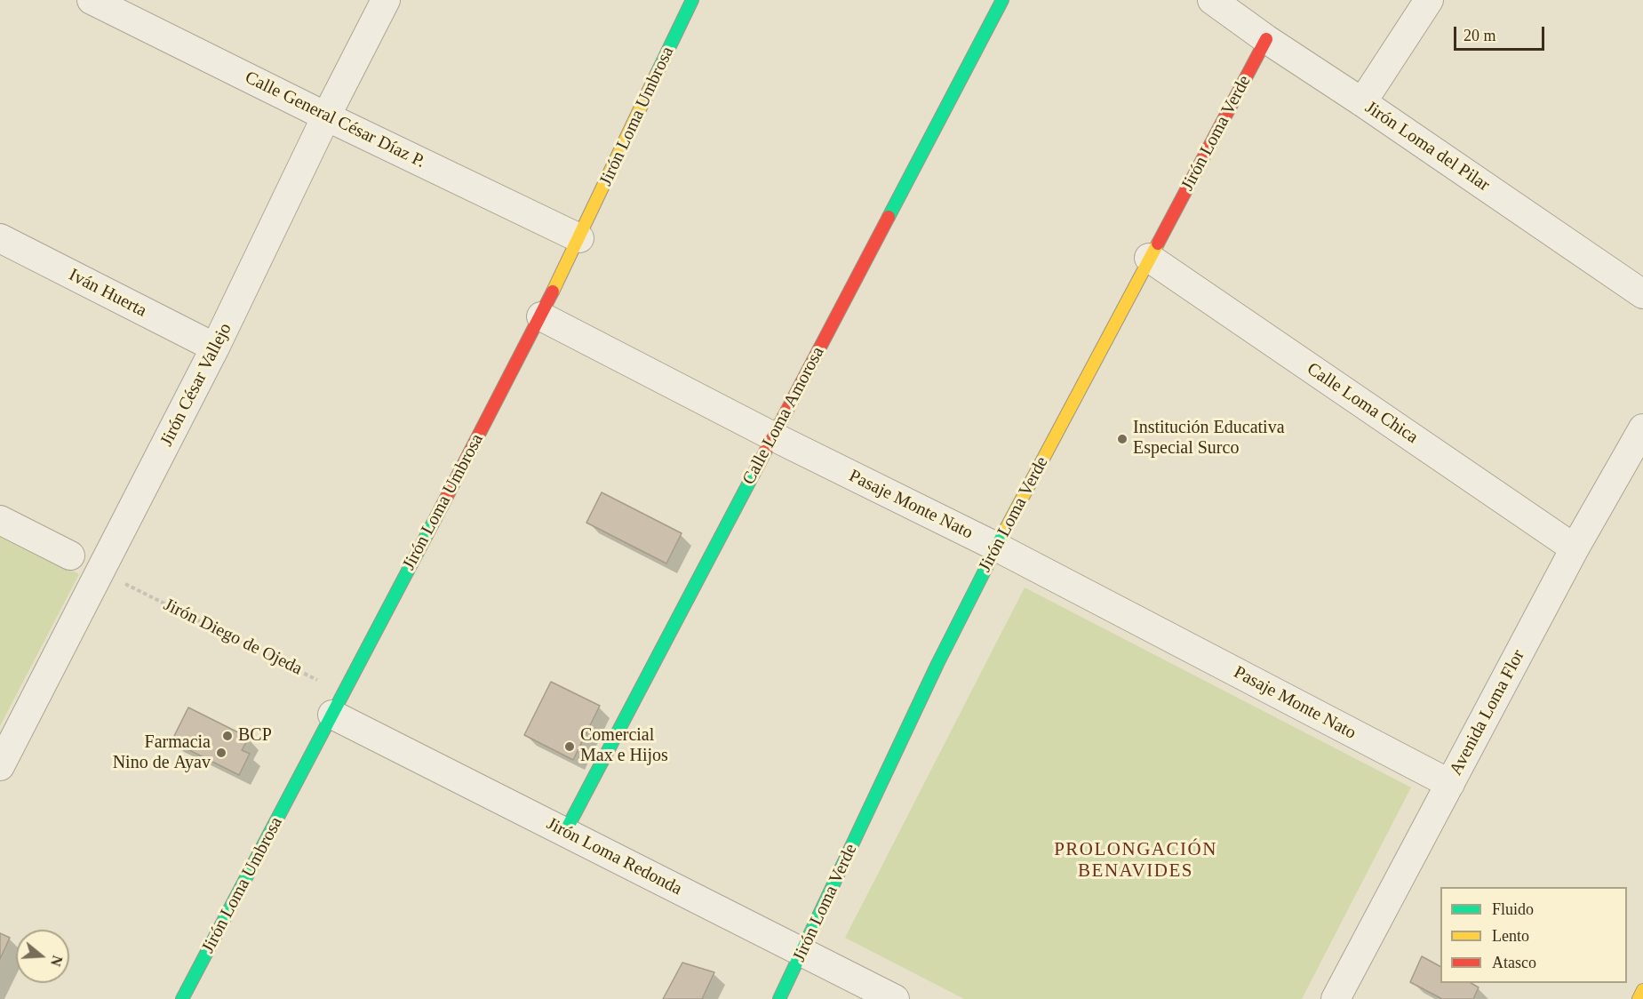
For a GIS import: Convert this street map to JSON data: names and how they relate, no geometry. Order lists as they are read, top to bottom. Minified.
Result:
{"streets":{"street":["Jirón Loma Umbrosa","Calle General César Díaz P.","Jirón Loma Verde","Jirón Loma del Pilar","Iván Huerta","Jirón César Vallejo","Calle Loma Chica","Calle Loma Amorosa","Pasaje Monte Nato","Avenida Loma Flor","Jirón Loma Redonda"],"path":["Jirón Diego de Ojeda"]},"crossings":[["Jirón Loma Umbrosa","Calle General César Díaz P."],["Jirón Loma Umbrosa","Pasaje Monte Nato"],["Jirón Loma Umbrosa","Jirón Diego de Ojeda"],["Jirón Loma Umbrosa","Jirón Loma Redonda"],["Calle General César Díaz P.","Jirón César Vallejo"],["Jirón Loma Verde","Jirón Loma del Pilar"],["Jirón Loma Verde","Calle Loma Chica"],["Jirón Loma Verde","Pasaje Monte Nato"],["Jirón Loma Verde","Jirón Loma Redonda"],["Iván Huerta","Jirón César Vallejo"],["Calle Loma Chica","Avenida Loma Flor"],["Calle Loma Amorosa","Pasaje Monte Nato"],["Calle Loma Amorosa","Jirón Loma Redonda"],["Pasaje Monte Nato","Avenida Loma Flor"],["Jirón Diego de Ojeda","Jirón Loma Redonda"]],"districts":["PROLONGACIÓN BENAVIDES"],"places":["Institución Educativa Especial Surco","BCP","Comercial Max e Hijos","Farmacia Nino de Ayav"],"legend":["Fluido","Lento","Atasco"],"scale_bar":"20 m","north":"right"}
